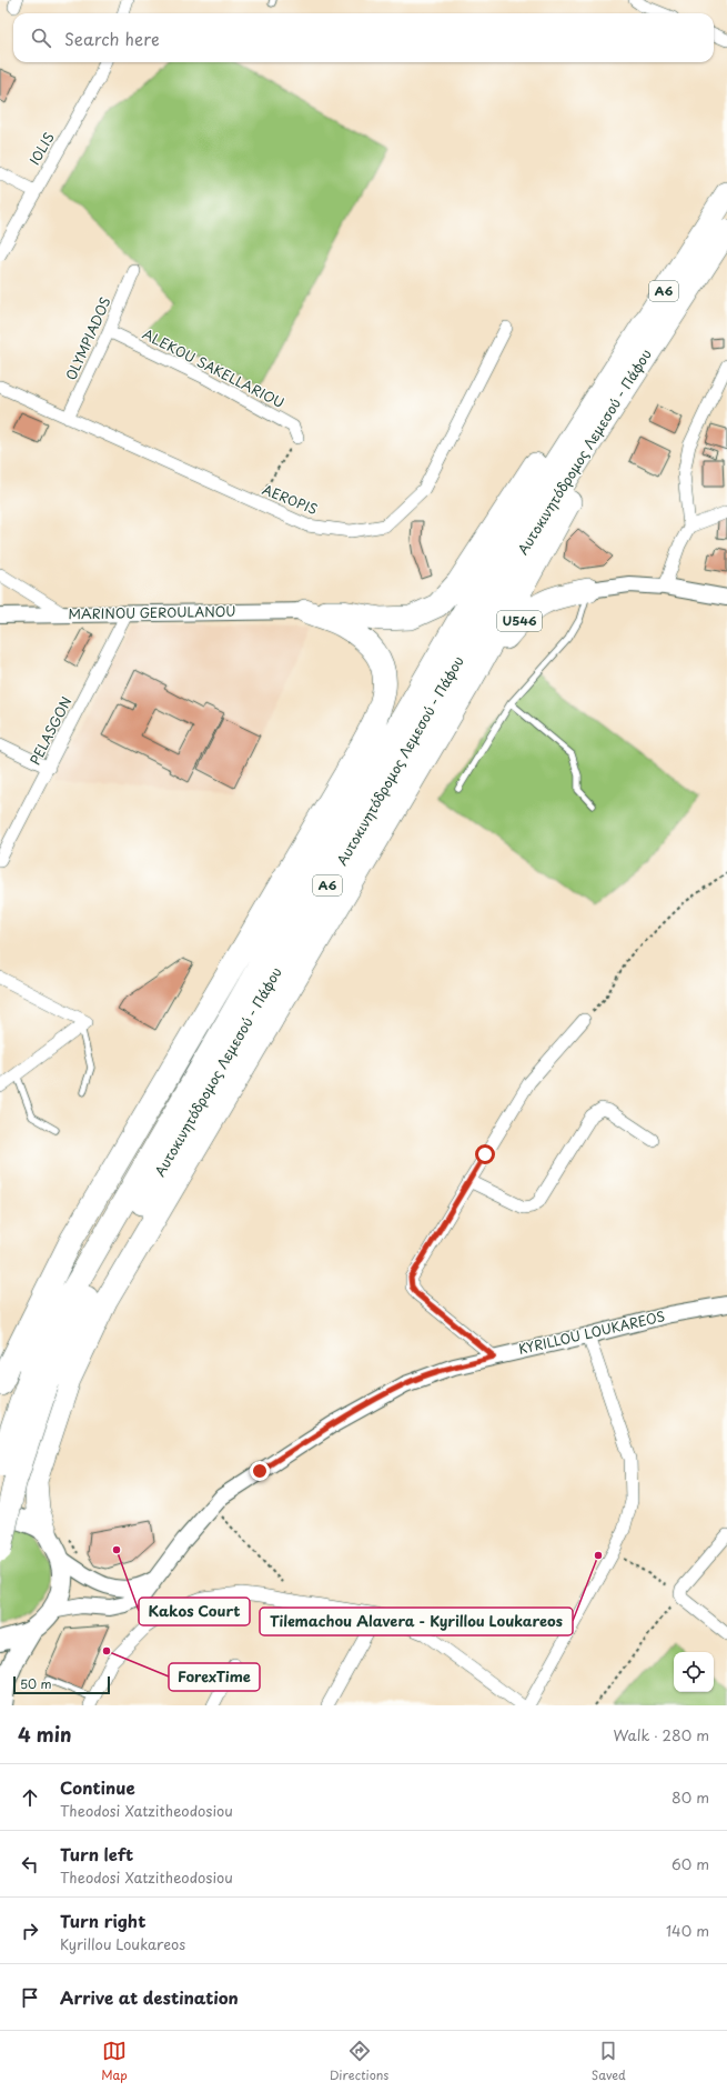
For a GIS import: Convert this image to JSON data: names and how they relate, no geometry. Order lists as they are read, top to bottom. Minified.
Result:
{"streets":{"highway":["A6","Αυτοκινητόδρομος Λεμεσού - Πάφου","U546"],"street":["IOLIS","OLYMPIADOS","ALEKOU SAKELLARIOU","AEROPIS","MARINOU GEROULANOU","PELASGON","KYRILLOU LOUKAREOS"]},"crossings":[["OLYMPIADOS","ALEKOU SAKELLARIOU"],["OLYMPIADOS","AEROPIS"],["MARINOU GEROULANOU","PELASGON"]],"places":["Kakos Court","Tilemachou Alavera - Kyrillou Loukareos","ForexTime"],"scale_bar":"50 m","page":{"search":"Search here","scale":"50 m","heading":["4 min","Walk · 280 m"],"list":[["Continue","Theodosi Xatzitheodosiou","80 m"],["Turn left","Theodosi Xatzitheodosiou","60 m"],["Turn right","Kyrillou Loukareos","140 m"],"Arrive at destination"],"nav":["Map","Directions","Saved"]}}
